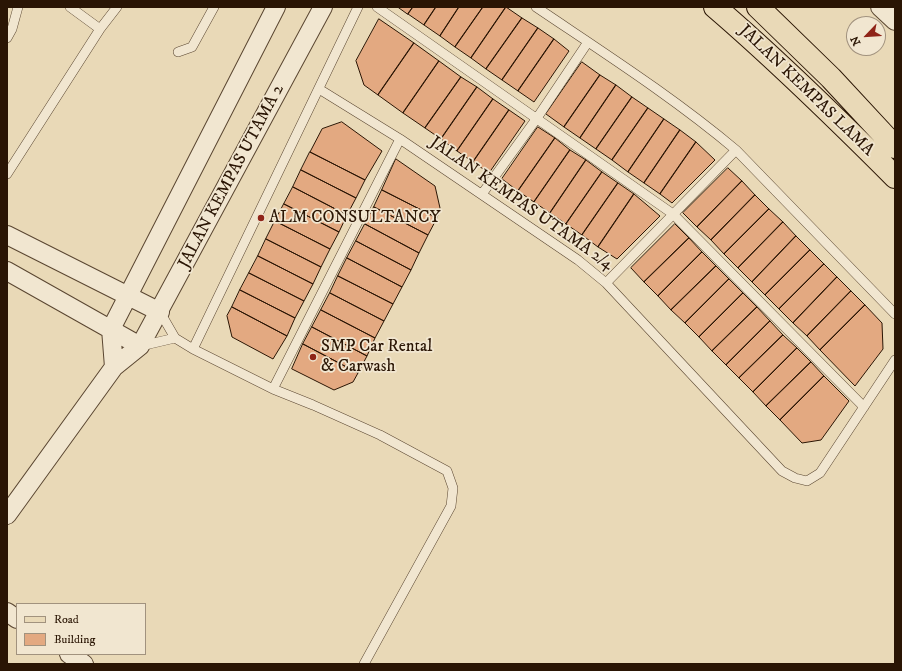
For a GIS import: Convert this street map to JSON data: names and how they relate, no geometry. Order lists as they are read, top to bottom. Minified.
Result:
{"streets":{"main road":["JALAN KEMPAS LAMA"],"street":["JALAN KEMPAS UTAMA 2"],"lane":["JALAN KEMPAS UTAMA 2/4"]},"places":["ALM CONSULTANCY","SMP Car Rental & Carwash"],"legend":["Road","Building"],"north":"bottom left"}
